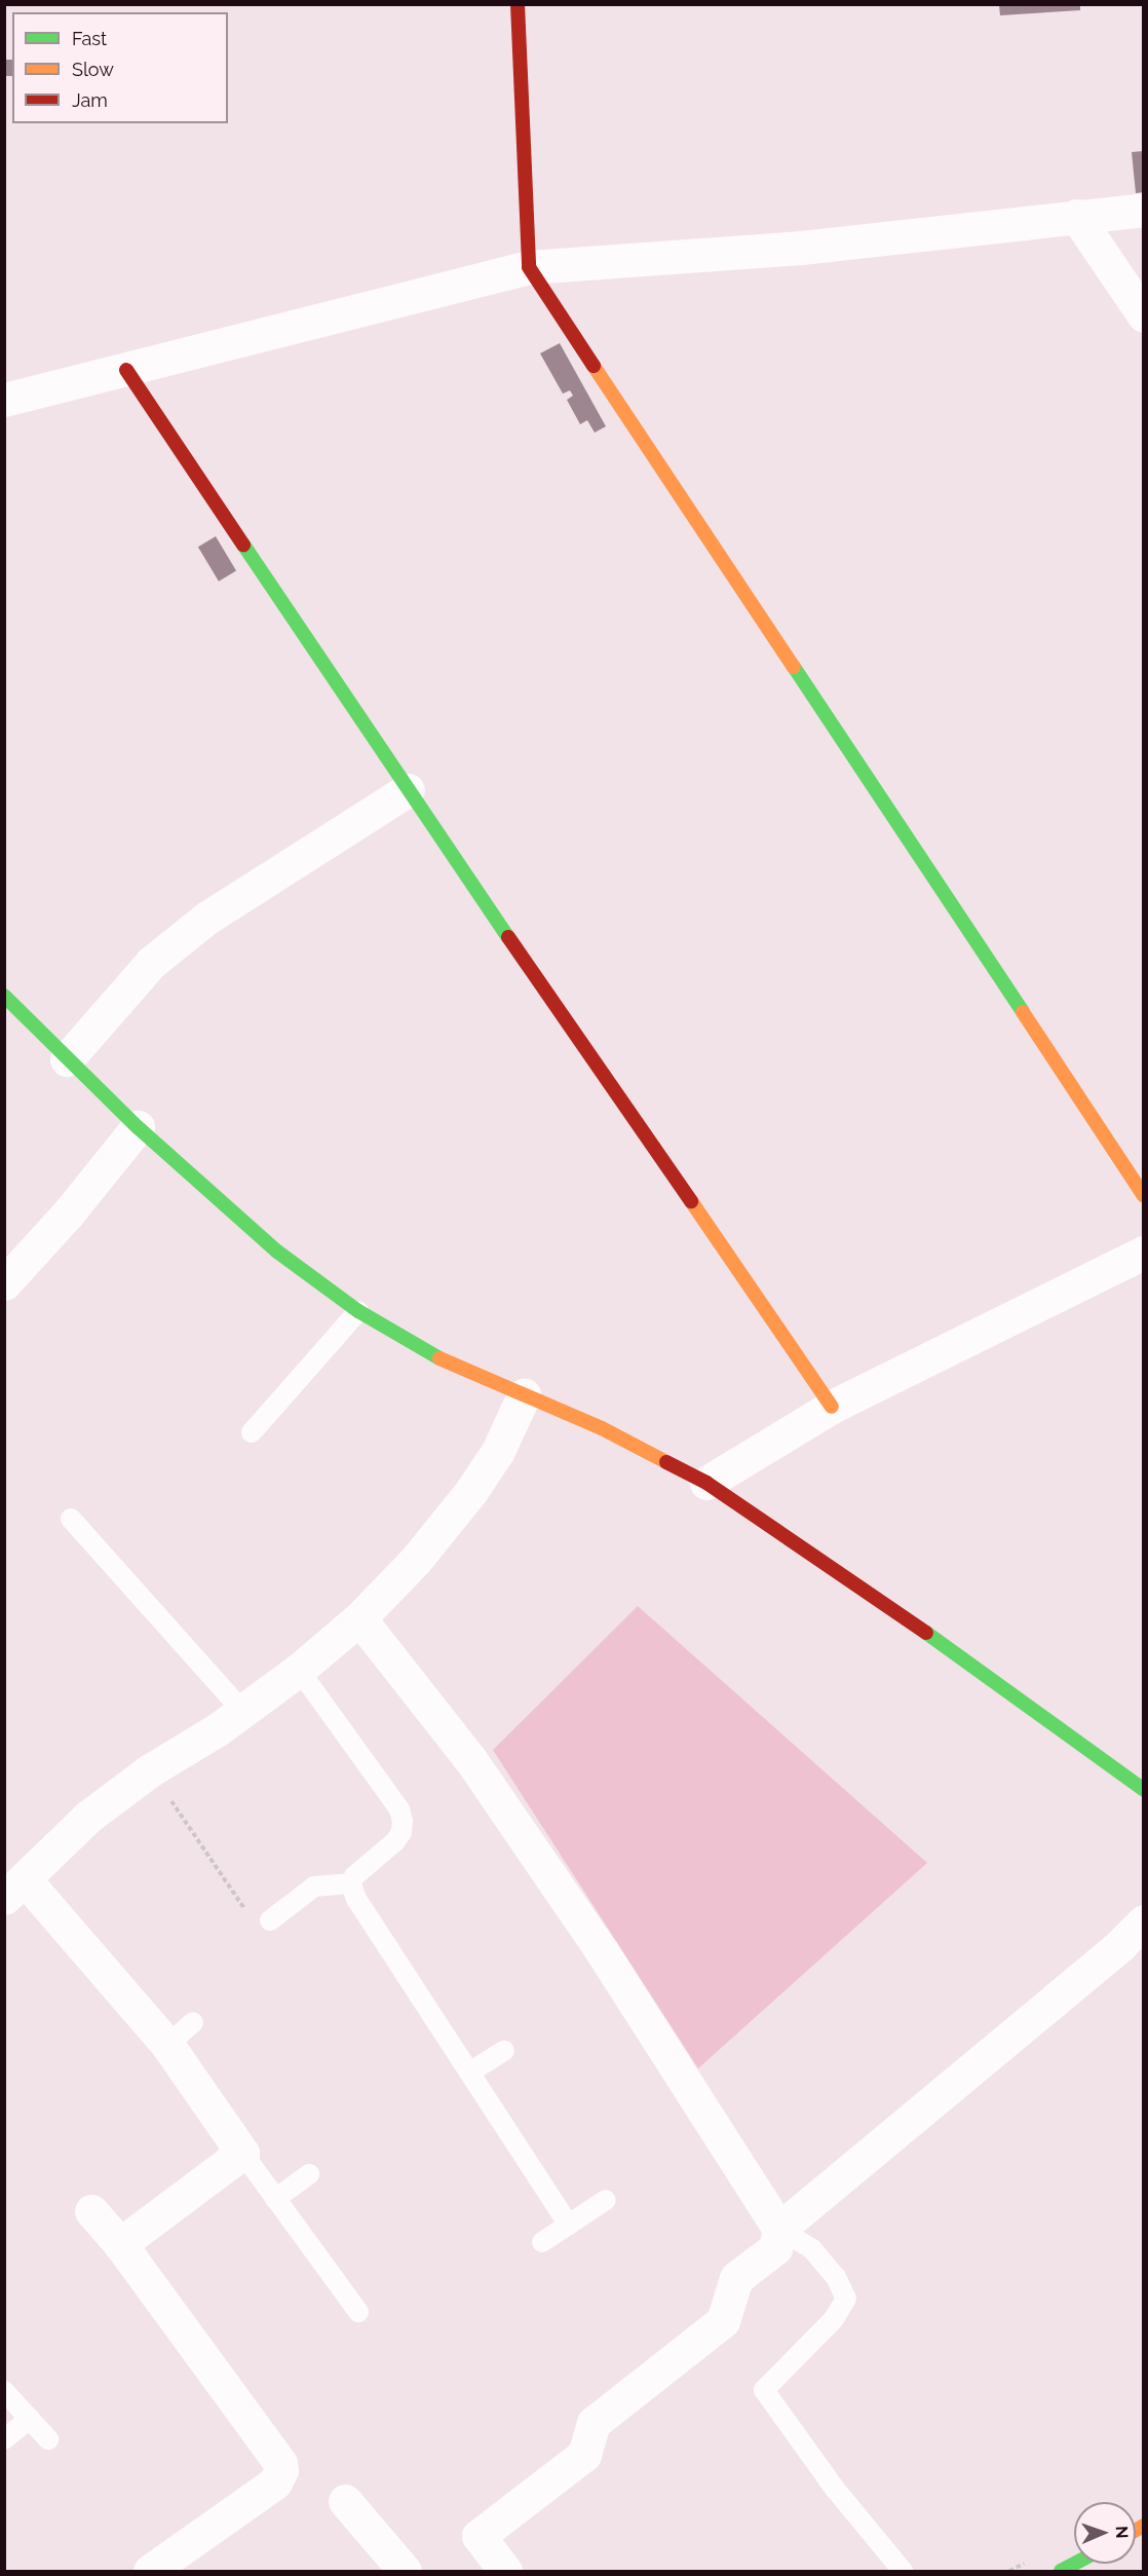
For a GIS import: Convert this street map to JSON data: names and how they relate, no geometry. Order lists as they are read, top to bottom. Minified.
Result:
{"legend":["Fast","Slow","Jam"],"north":"right"}
